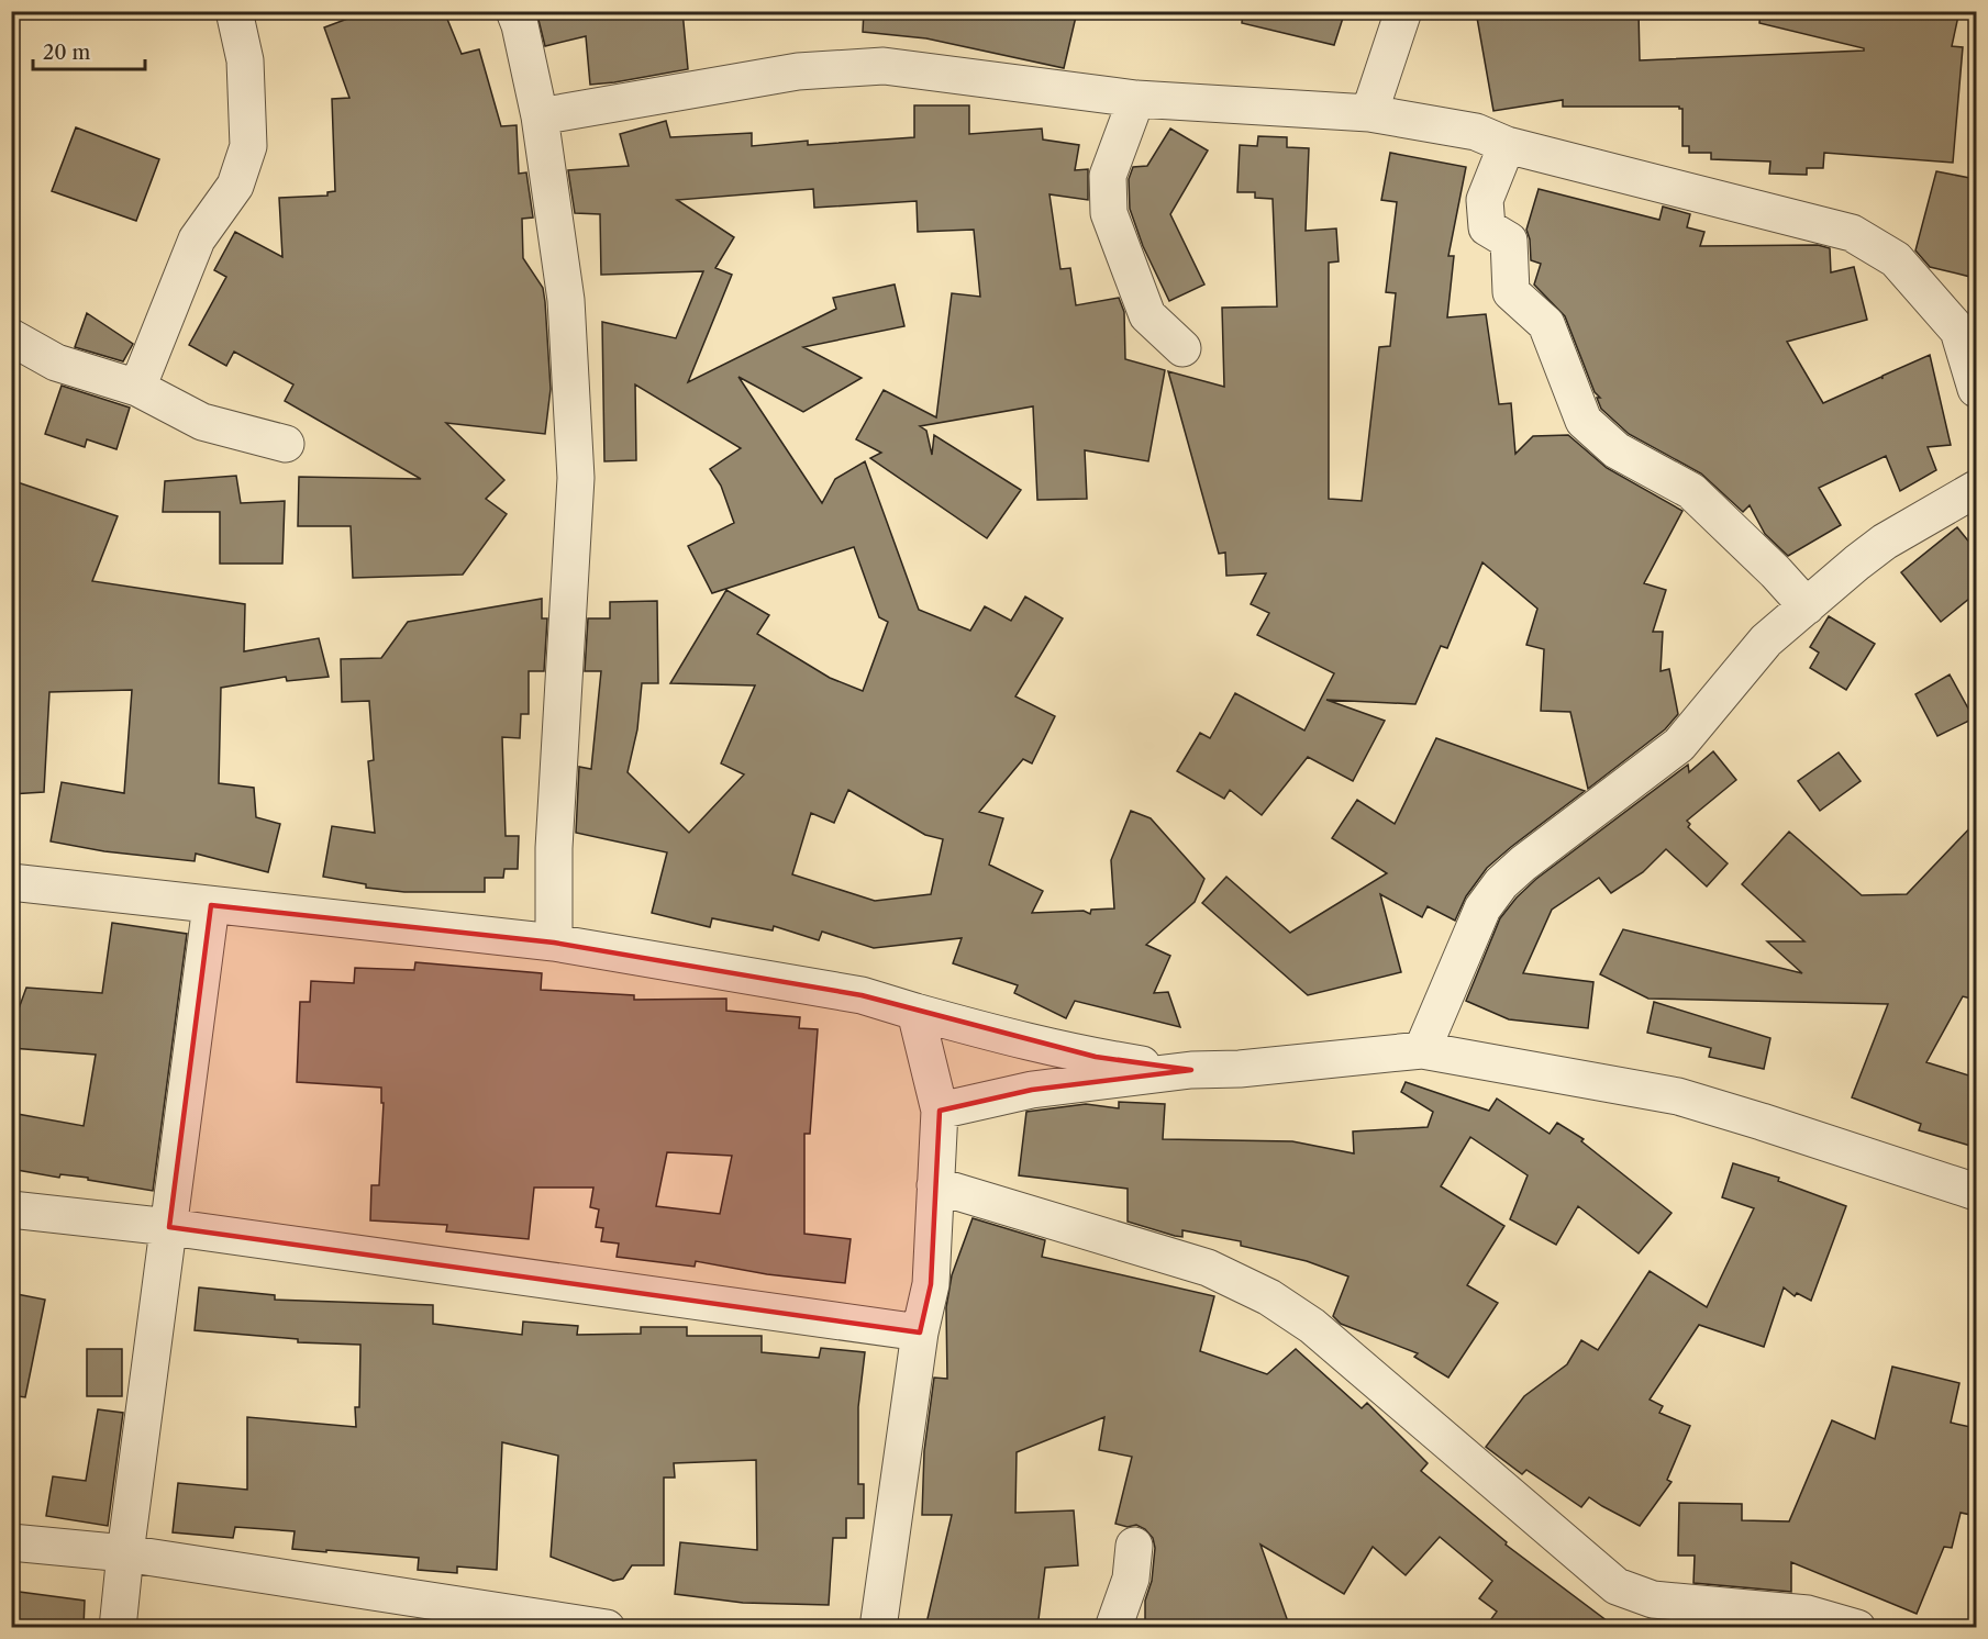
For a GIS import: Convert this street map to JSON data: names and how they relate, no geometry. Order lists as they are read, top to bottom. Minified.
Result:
{"scale_bar":"20 m"}
